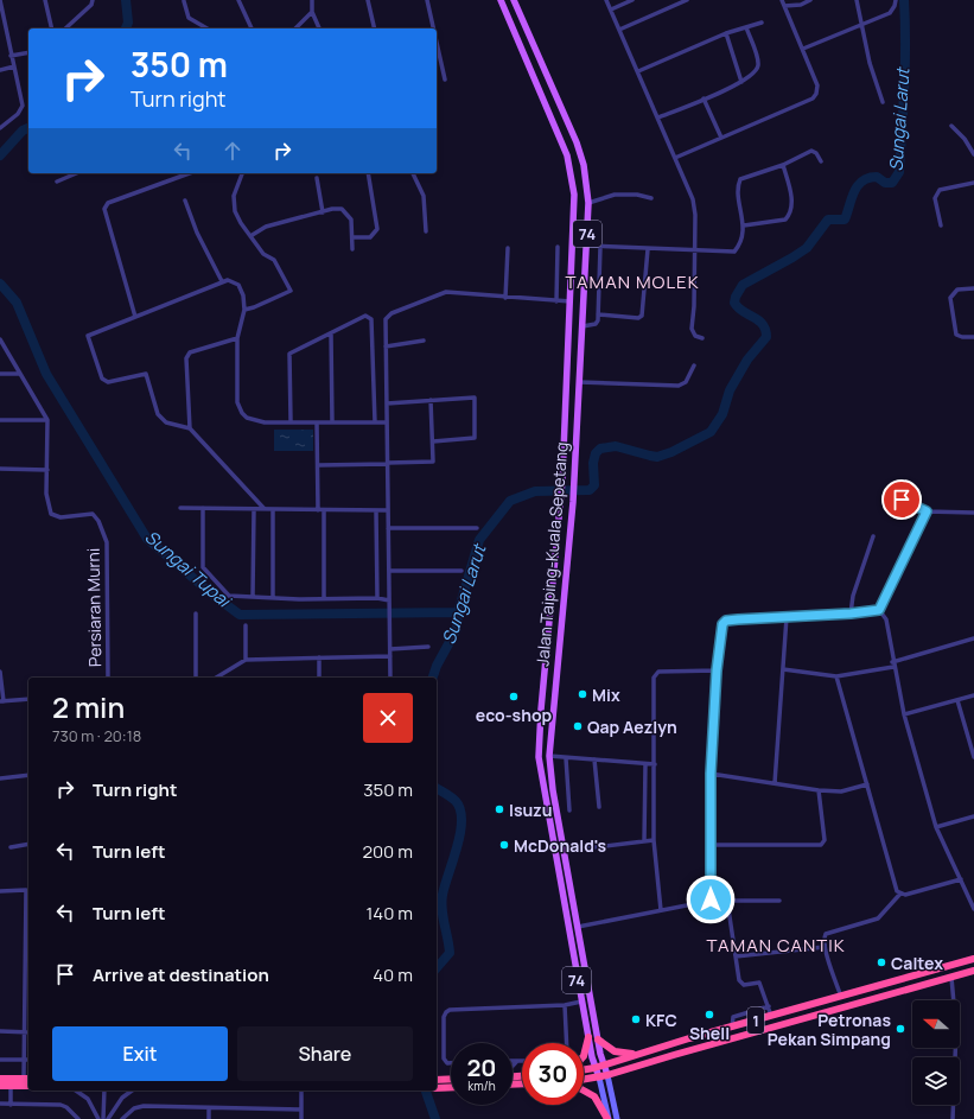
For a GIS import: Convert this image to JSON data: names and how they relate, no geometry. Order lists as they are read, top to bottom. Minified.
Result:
{"streets":{"highway":["1"],"main road":["74","Jalan Taiping-Kuala Sepetang"],"street":["Persiaran Murni"]},"crossings":[["Jalan Taiping-Kuala Sepetang","1"]],"districts":["TAMAN MOLEK","TAMAN CANTIK"],"water":["Sungai Larut","Sungai Tupai"],"places":["Mix","eco-shop","Qap Aezlyn","Isuzu","McDonald's","Caltex","Shell","KFC","Petronas Pekan Simpang"],"north":"left","page":{"turn":["350 m","Turn right"],"heading":["2 min","730 m · 20:18"],"list":[{"name":"Turn right","value":"350 m"},{"name":"Turn left","value":"200 m"},{"name":"Turn left","value":"140 m"},{"name":"Arrive at destination","value":"40 m"}],"buttons":["Exit","Share"],"speed":"20 km/h","limit":"30"}}
